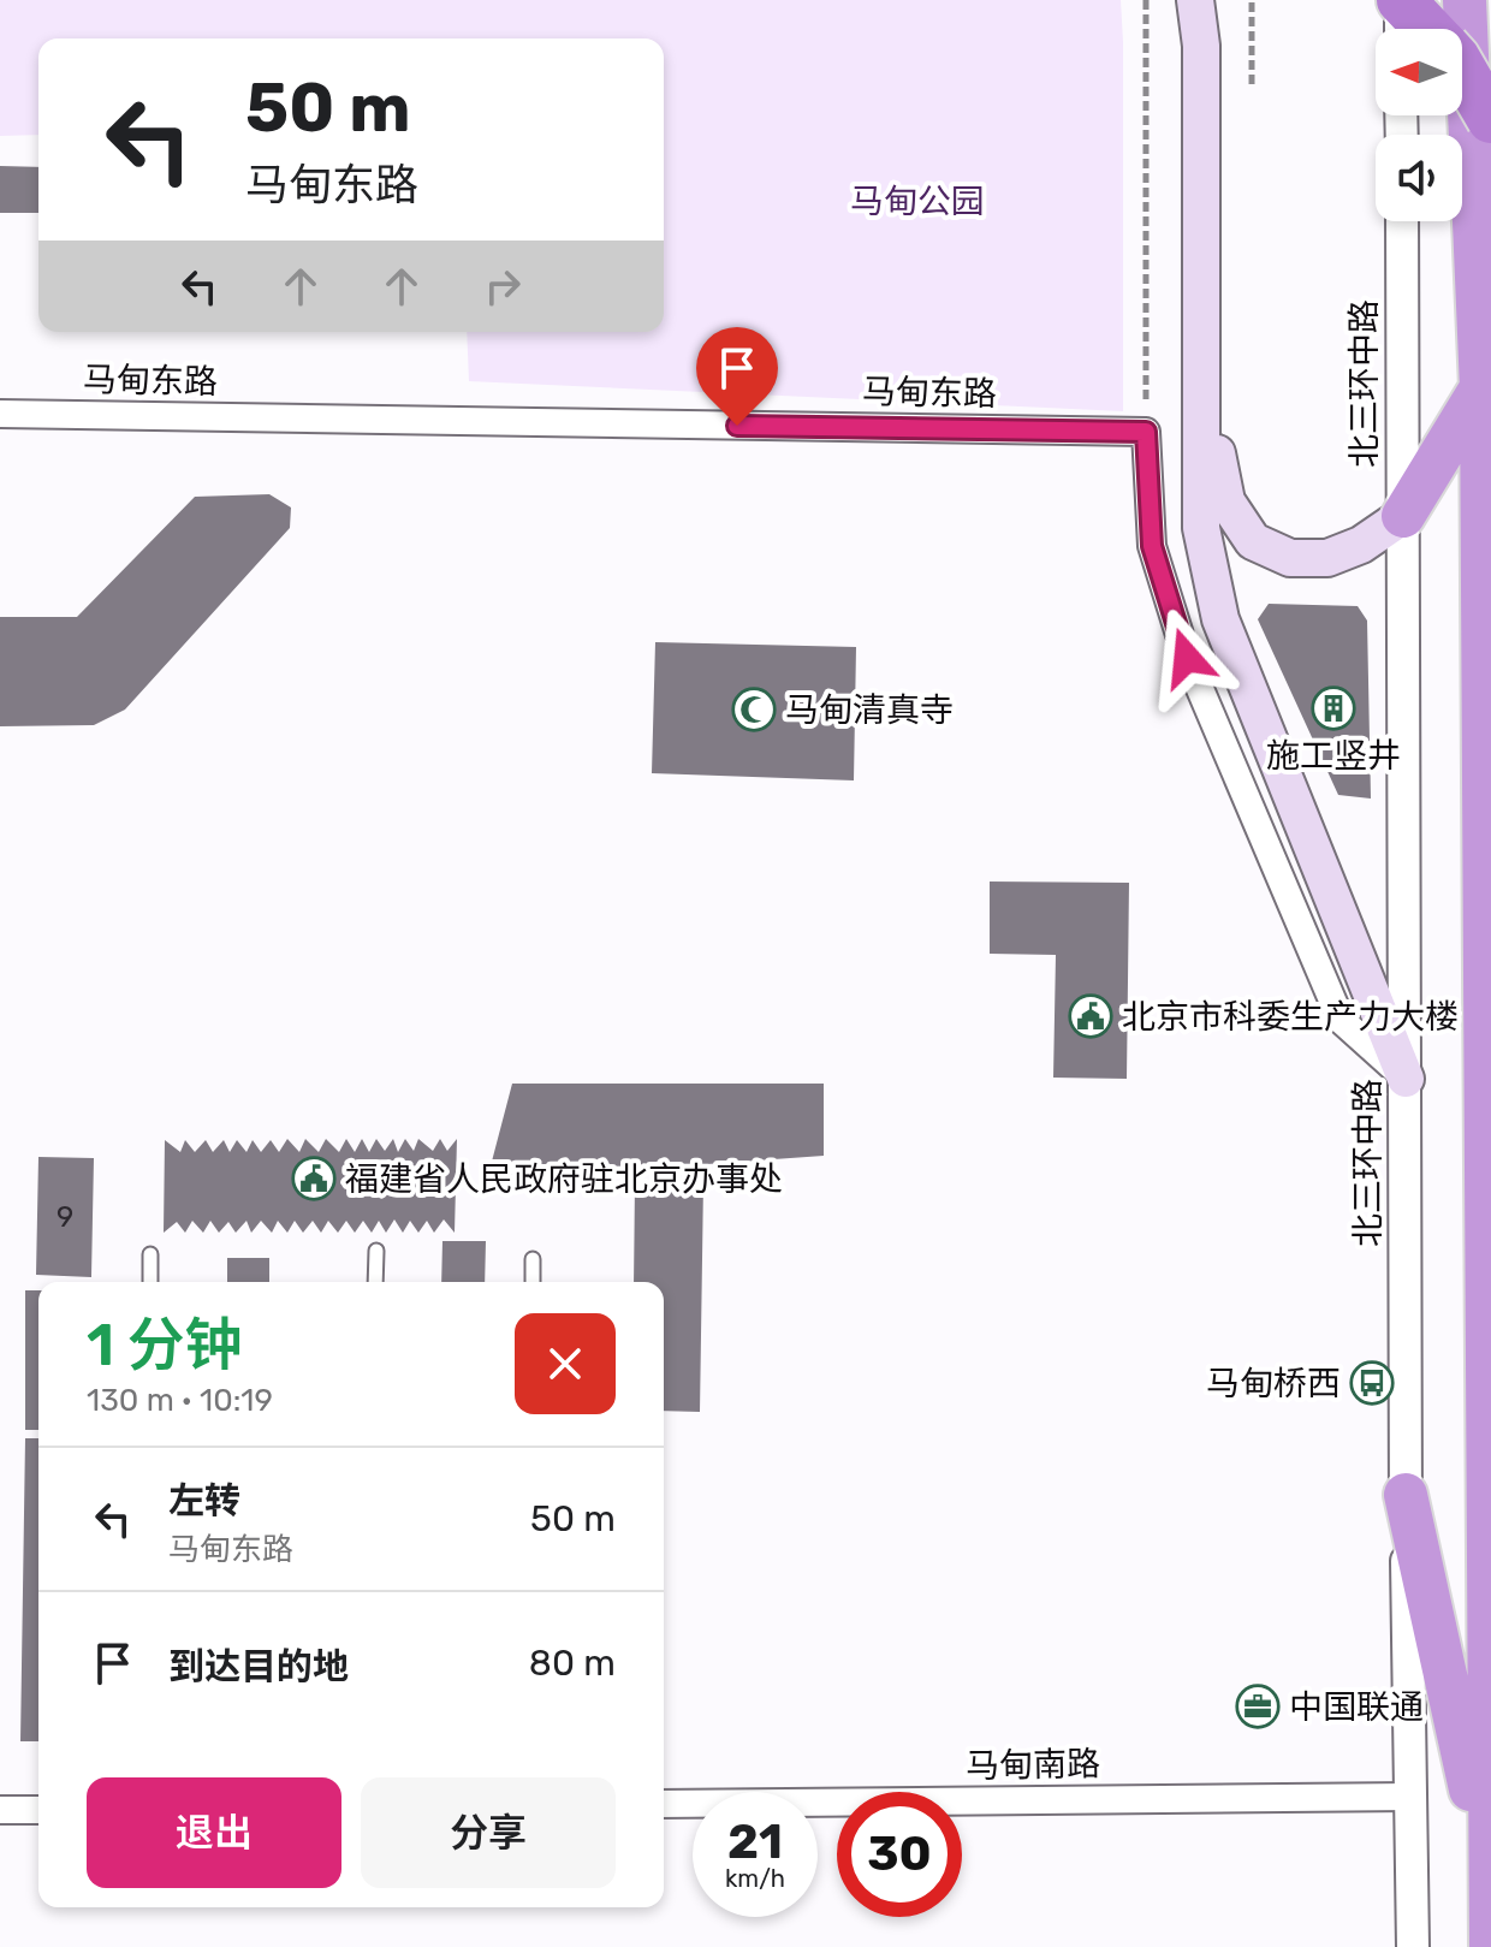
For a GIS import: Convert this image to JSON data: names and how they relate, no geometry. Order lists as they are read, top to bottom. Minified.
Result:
{"streets":{"street":["马甸东路","北三环中路","马甸南路"]},"crossings":[["北三环中路","马甸南路"]],"parks":["马甸公园"],"places":{"building":["施工竖井"],"mosque":["马甸清真寺"],"public building":["北京市科委生产力大楼","福建省人民政府驻北京办事处"],"bus stop":["马甸桥西"],"office":["中国联通"]},"house_numbers":["9"],"north":"left","page":{"turn":["50 m","马甸东路"],"heading":["1 分钟","130 m · 10:19"],"list":[{"name":"左转","note":"马甸东路","value":"50 m"},{"name":"到达目的地","value":"80 m"}],"buttons":["退出","分享"],"speed":"21 km/h","limit":"30"}}
